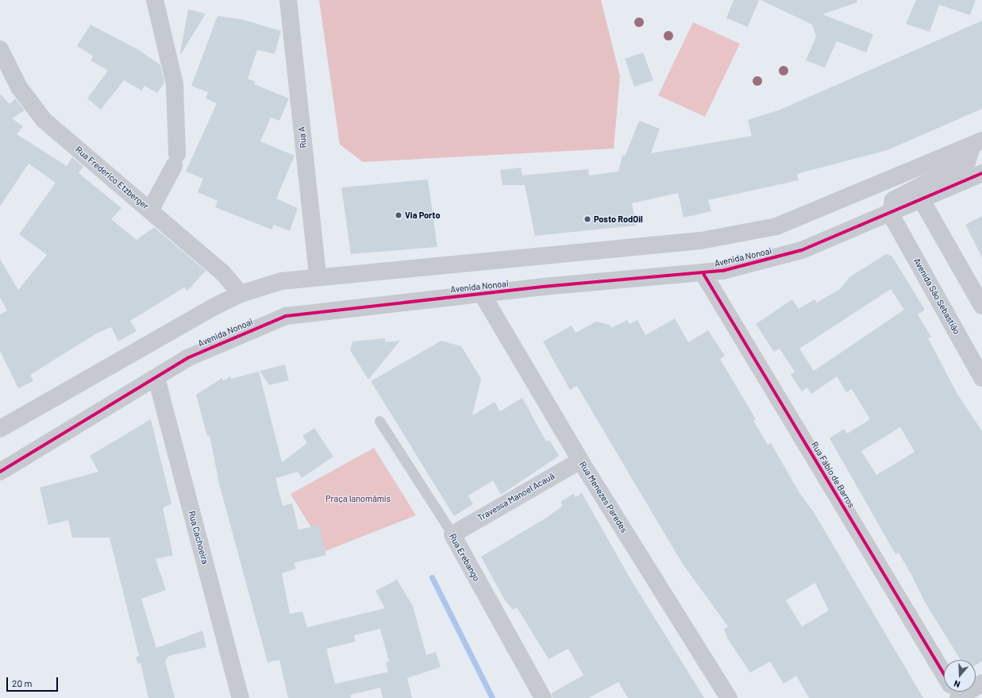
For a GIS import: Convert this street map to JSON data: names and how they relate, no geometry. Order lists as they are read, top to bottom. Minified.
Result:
{"streets":{"street":["Rua A","Rua Frederico Etzberger","Avenida Nonoai","Avenida São Sebastião","Rua Fábio de Barros","Travessa Manoel Acauã","Rua Menezes Paredes","Rua Cachoeira","Rua Erebango"]},"crossings":[["Avenida Nonoai","Avenida São Sebastião"],["Avenida Nonoai","Rua Fábio de Barros"],["Avenida Nonoai","Rua Menezes Paredes"],["Avenida Nonoai","Rua Cachoeira"],["Travessa Manoel Acauã","Rua Menezes Paredes"],["Travessa Manoel Acauã","Rua Erebango"]],"parks":["Praça Ianomâmis"],"places":["Via Porto","Posto RodOil"],"scale_bar":"20 m","north":"bottom"}
